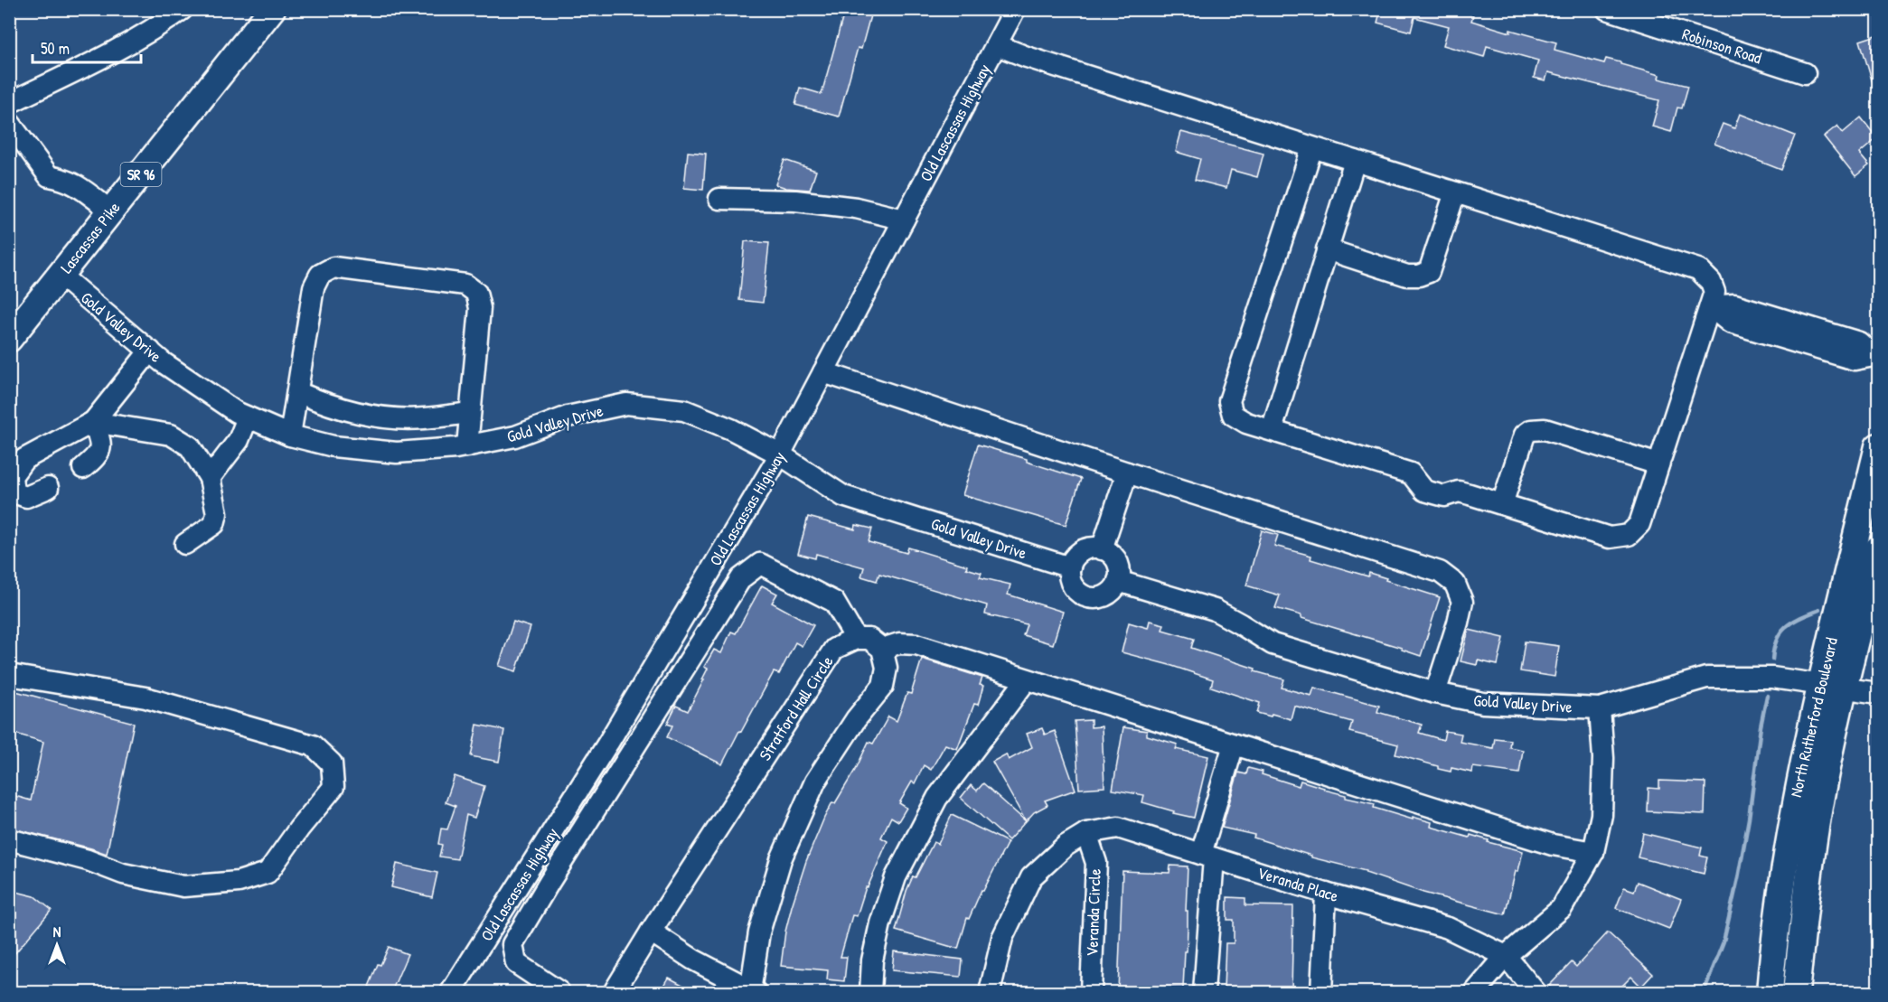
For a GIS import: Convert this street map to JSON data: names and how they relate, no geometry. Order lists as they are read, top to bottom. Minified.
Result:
{"streets":{"main road":["SR 96","Lascassas Pike","North Rutherford Boulevard"],"street":["Robinson Road","Old Lascassas Highway","Gold Valley Drive","Stratford Hall Circle","Veranda Place","Veranda Circle"]},"crossings":[["Old Lascassas Highway","Gold Valley Drive"],["Lascassas Pike","Gold Valley Drive"],["Gold Valley Drive","North Rutherford Boulevard"],["Veranda Place","Veranda Circle"]],"scale_bar":"50 m","north":"top"}
